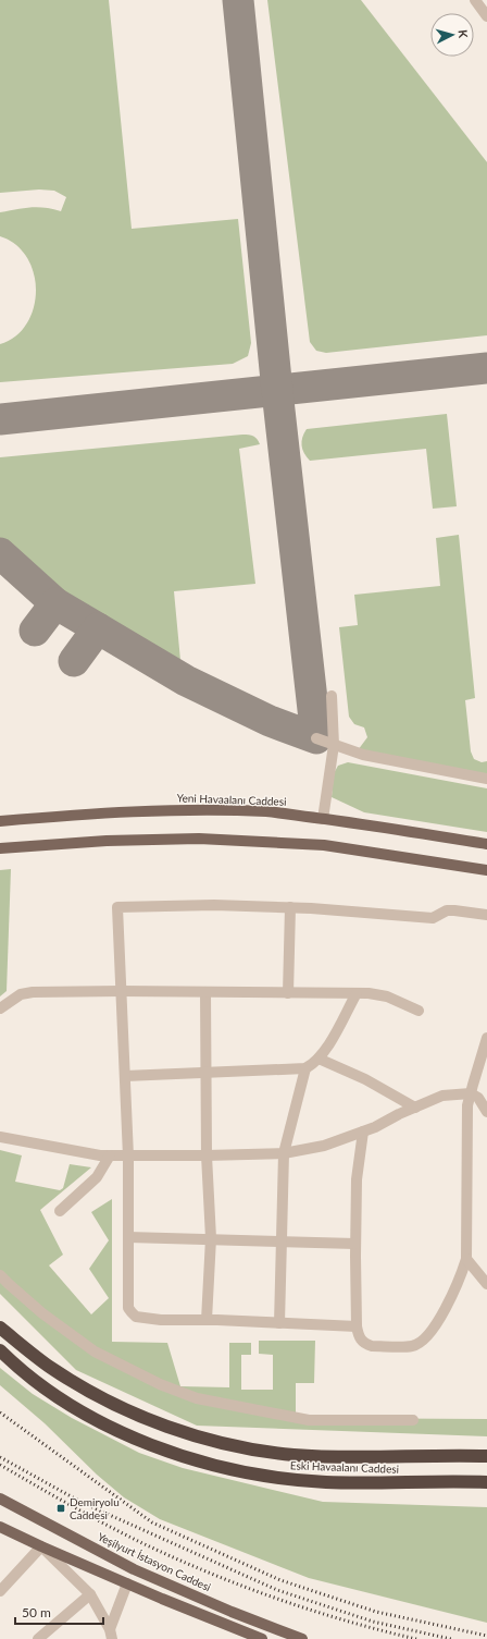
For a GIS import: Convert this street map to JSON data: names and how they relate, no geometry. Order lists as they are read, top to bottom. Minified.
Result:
{"streets":{"highway":["Eski Havaalanı Caddesi"],"main road":["Yeni Havaalanı Caddesi","Yeşilyurt İstasyon Caddesi"]},"places":{"transit":["Demiryolu Caddesi"]},"scale_bar":"50 m","north":"right"}
